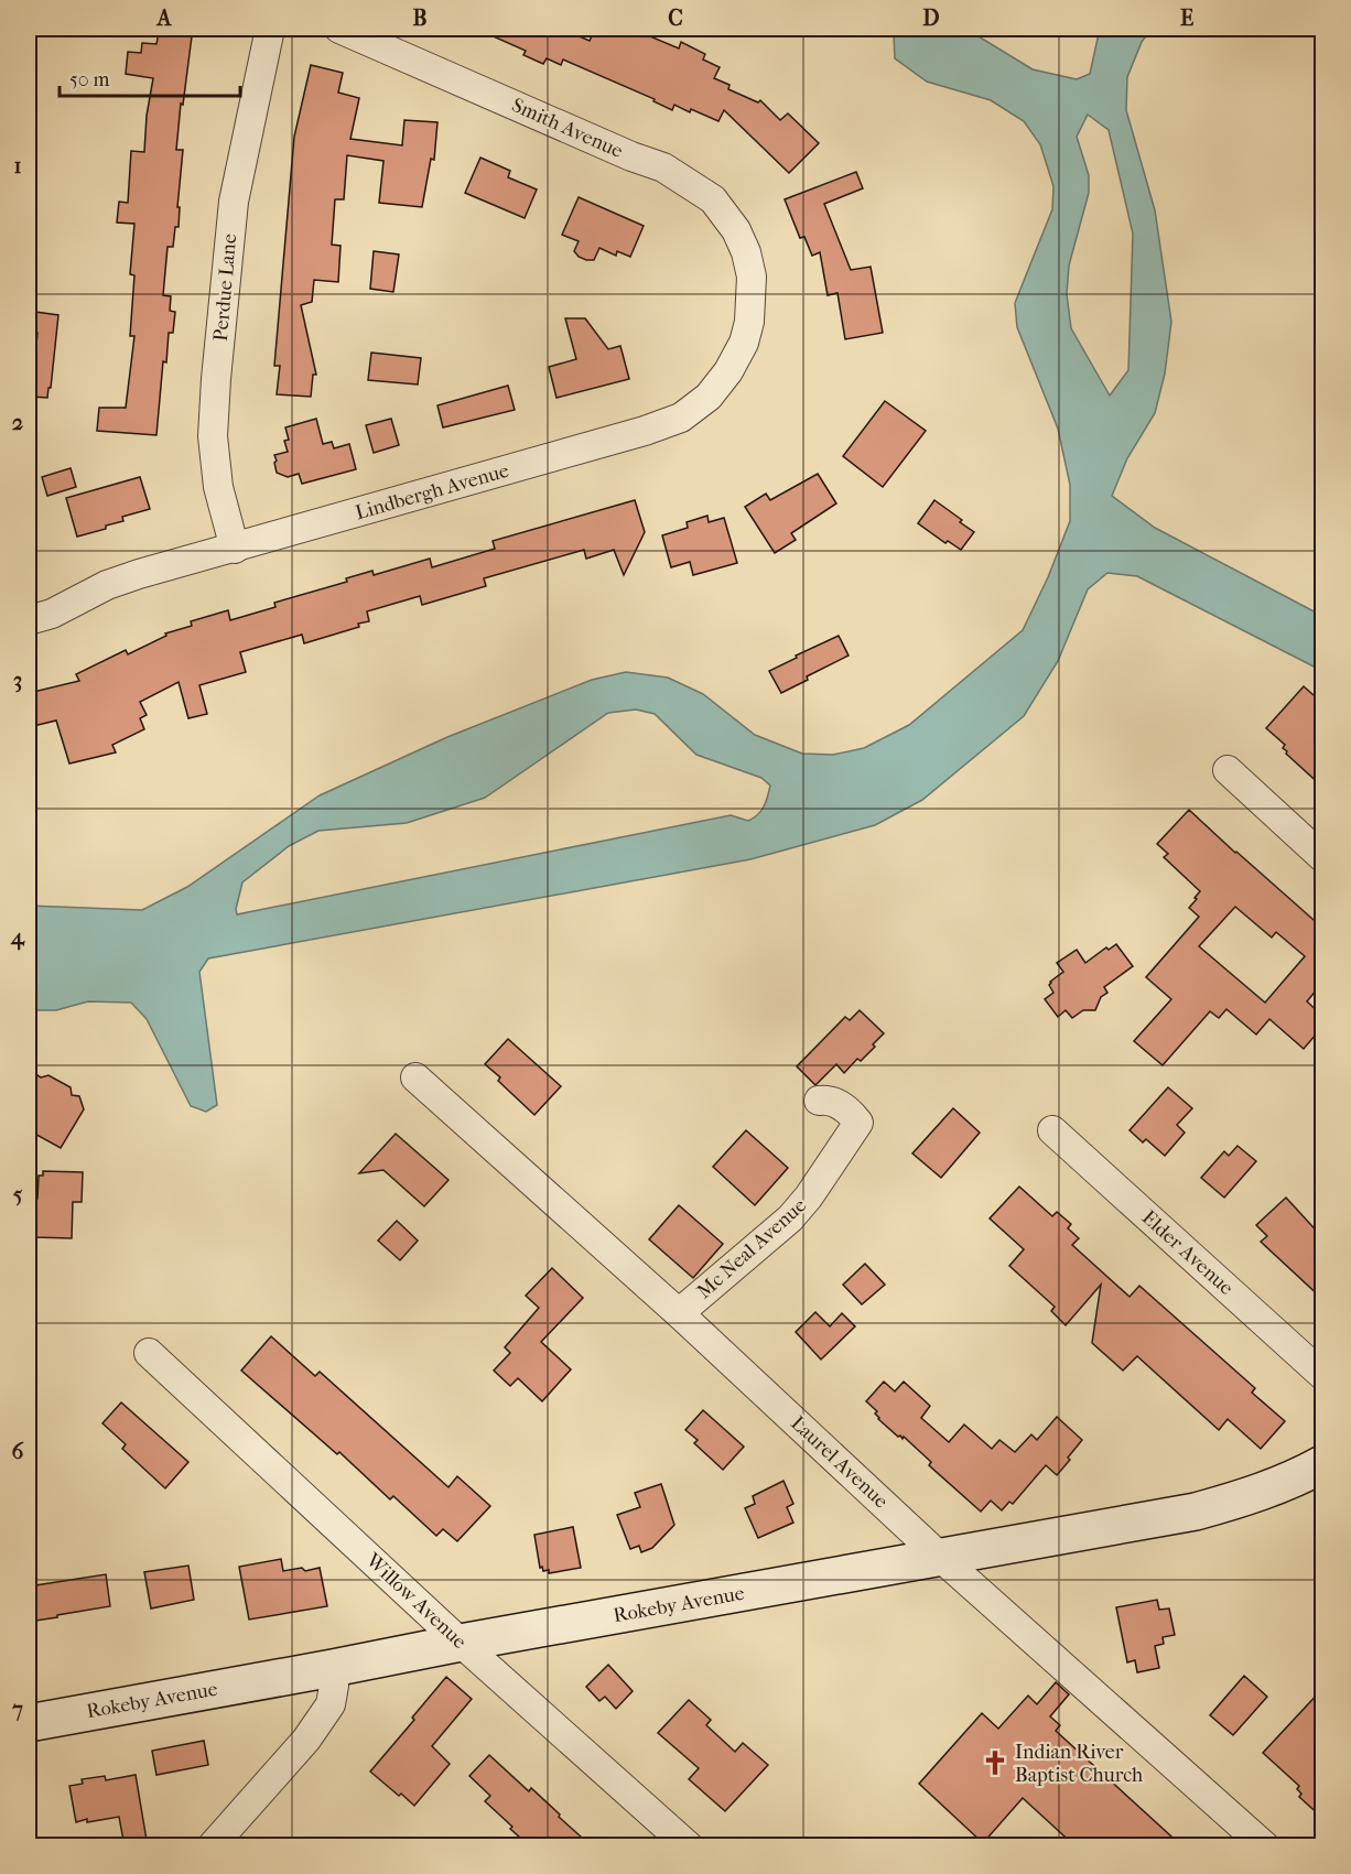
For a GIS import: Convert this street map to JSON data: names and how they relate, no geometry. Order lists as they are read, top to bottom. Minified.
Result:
{"streets":{"street":["Smith Avenue","Perdue Lane","Lindbergh Avenue","Mc Neal Avenue","Elder Avenue","Laurel Avenue","Willow Avenue","Rokeby Avenue"]},"crossings":[["Smith Avenue","Lindbergh Avenue"],["Perdue Lane","Lindbergh Avenue"],["Mc Neal Avenue","Laurel Avenue"],["Laurel Avenue","Rokeby Avenue"],["Willow Avenue","Rokeby Avenue"]],"places":{"church":["Indian River Baptist Church"]},"scale_bar":"50 m","grid":{"columns":["A","B","C","D","E"],"rows":["1","2","3","4","5","6","7"]}}
